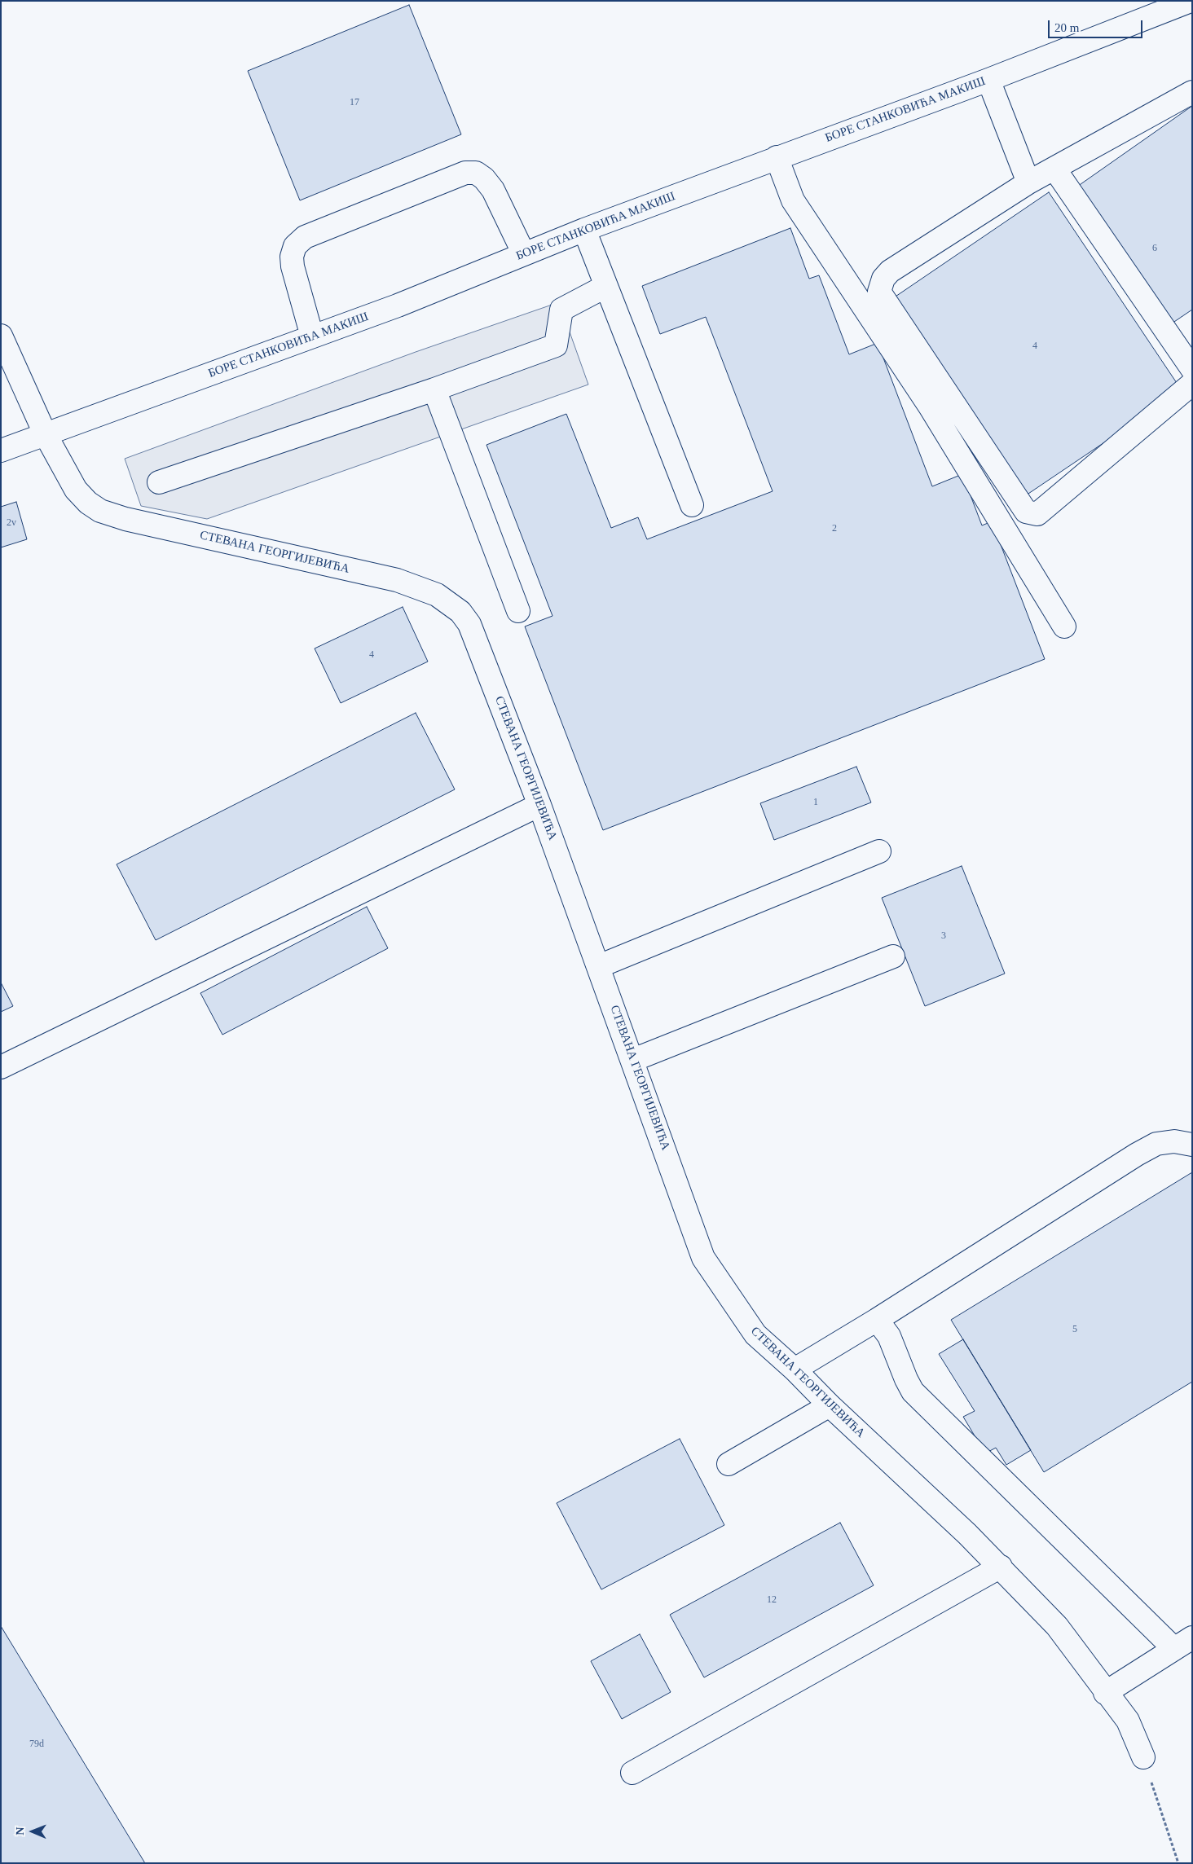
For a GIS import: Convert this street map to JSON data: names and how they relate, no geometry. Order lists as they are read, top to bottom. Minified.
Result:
{"streets":{"street":["БОРЕ СТАНКОВИЋА МАКИШ","СТЕВАНА ГЕОРГИЈЕВИЋА"]},"crossings":[["БОРЕ СТАНКОВИЋА МАКИШ","СТЕВАНА ГЕОРГИЈЕВИЋА"]],"house_numbers":["17","6","4","2v","2","4","1","3","5","12","79d"],"scale_bar":"20 m","north":"left"}
